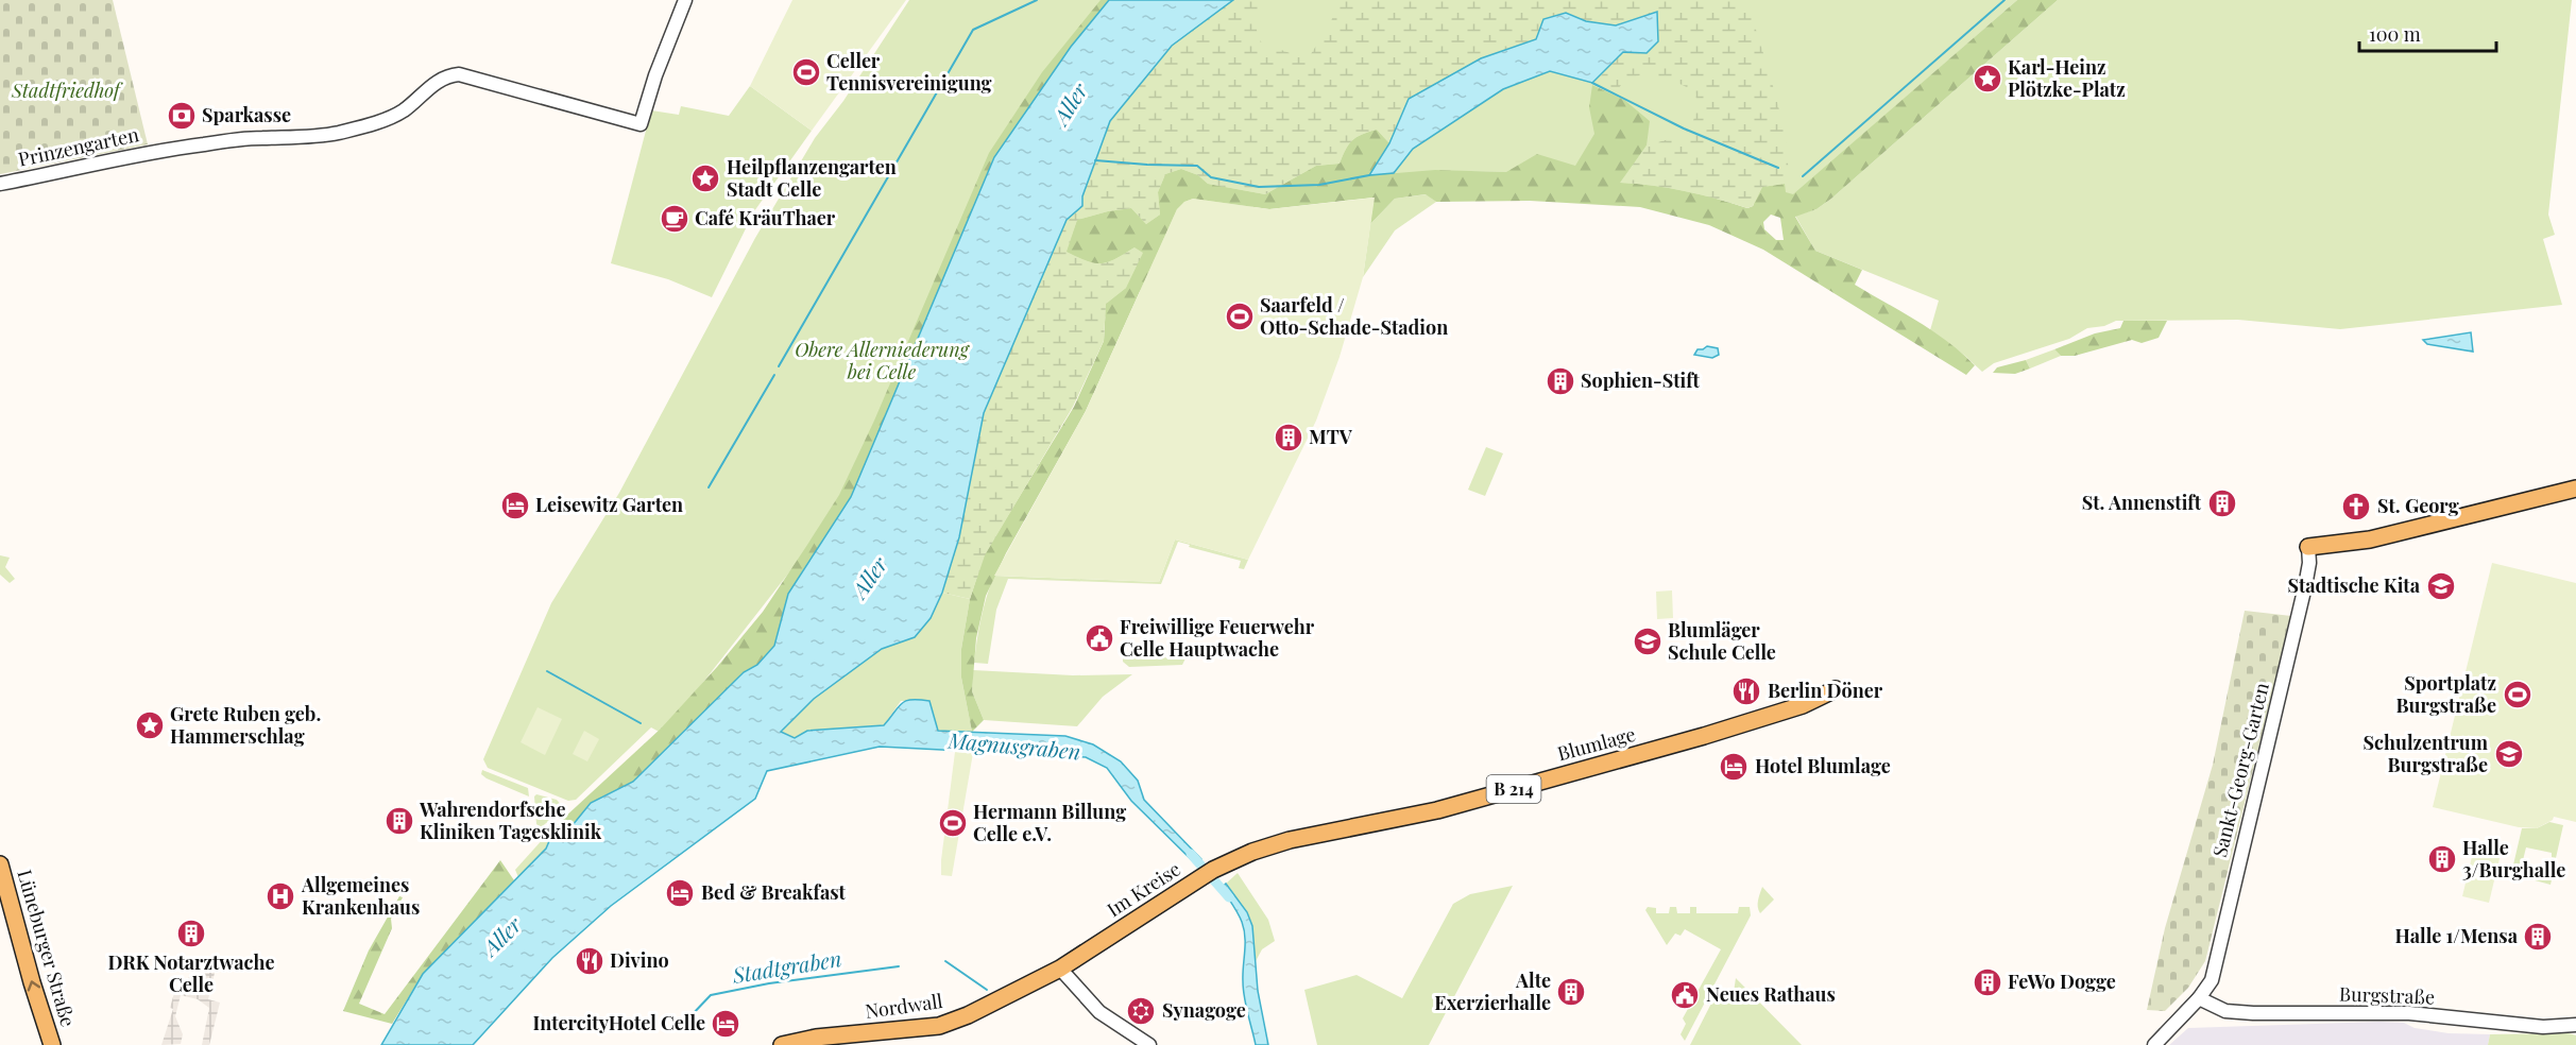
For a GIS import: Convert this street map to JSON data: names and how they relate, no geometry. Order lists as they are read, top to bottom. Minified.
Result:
{"streets":{"main road":["Blumlage","B 214","Im Kreise","Lüneburger Straße","Nordwall"],"street":["Prinzengarten","Sankt-Georg-Garten","Burgstraße"]},"crossings":[["Blumlage","Im Kreise"],["Sankt-Georg-Garten","Burgstraße"],["Im Kreise","Nordwall"]],"one_way":["Lüneburger Straße"],"water":["Aller","Magnusgraben","Stadtgraben"],"parks":["Stadtfriedhof","Obere Allerniederung bei Celle"],"places":{"sports":["Celler Tennisvereinigung","Saarfeld / Otto-Schade-Stadion","Sportplatz Burgstraße","Hermann Billung Celle e.V."],"place":["Karl-Heinz Plötzke-Platz","Heilpflanzengarten Stadt Celle","Grete Ruben geb. Hammerschlag"],"bank":["Sparkasse"],"cafe":["Café KräuThaer"],"building":["Sophien-Stift","MTV","St. Annenstift","Wahrendorfsche Kliniken Tagesklinik","Halle 3/Burghalle","DRK Notarztwache Celle","Halle 1/Mensa","FeWo Dogge","Alte Exerzierhalle"],"hotel":["Leisewitz Garten","Hotel Blumlage","Bed & Breakfast","IntercityHotel Celle"],"church":["St. Georg"],"school or university":["Stadtische Kita","Blumläger Schule Celle","Schulzentrum Burgstraße"],"public building":["Freiwillige Feuerwehr Celle Hauptwache","Neues Rathaus"],"restaurant":["Berlin Döner","Divino"],"hospital":["Allgemeines Krankenhaus"],"synagogue":["Synagoge"]},"scale_bar":"100 m"}
